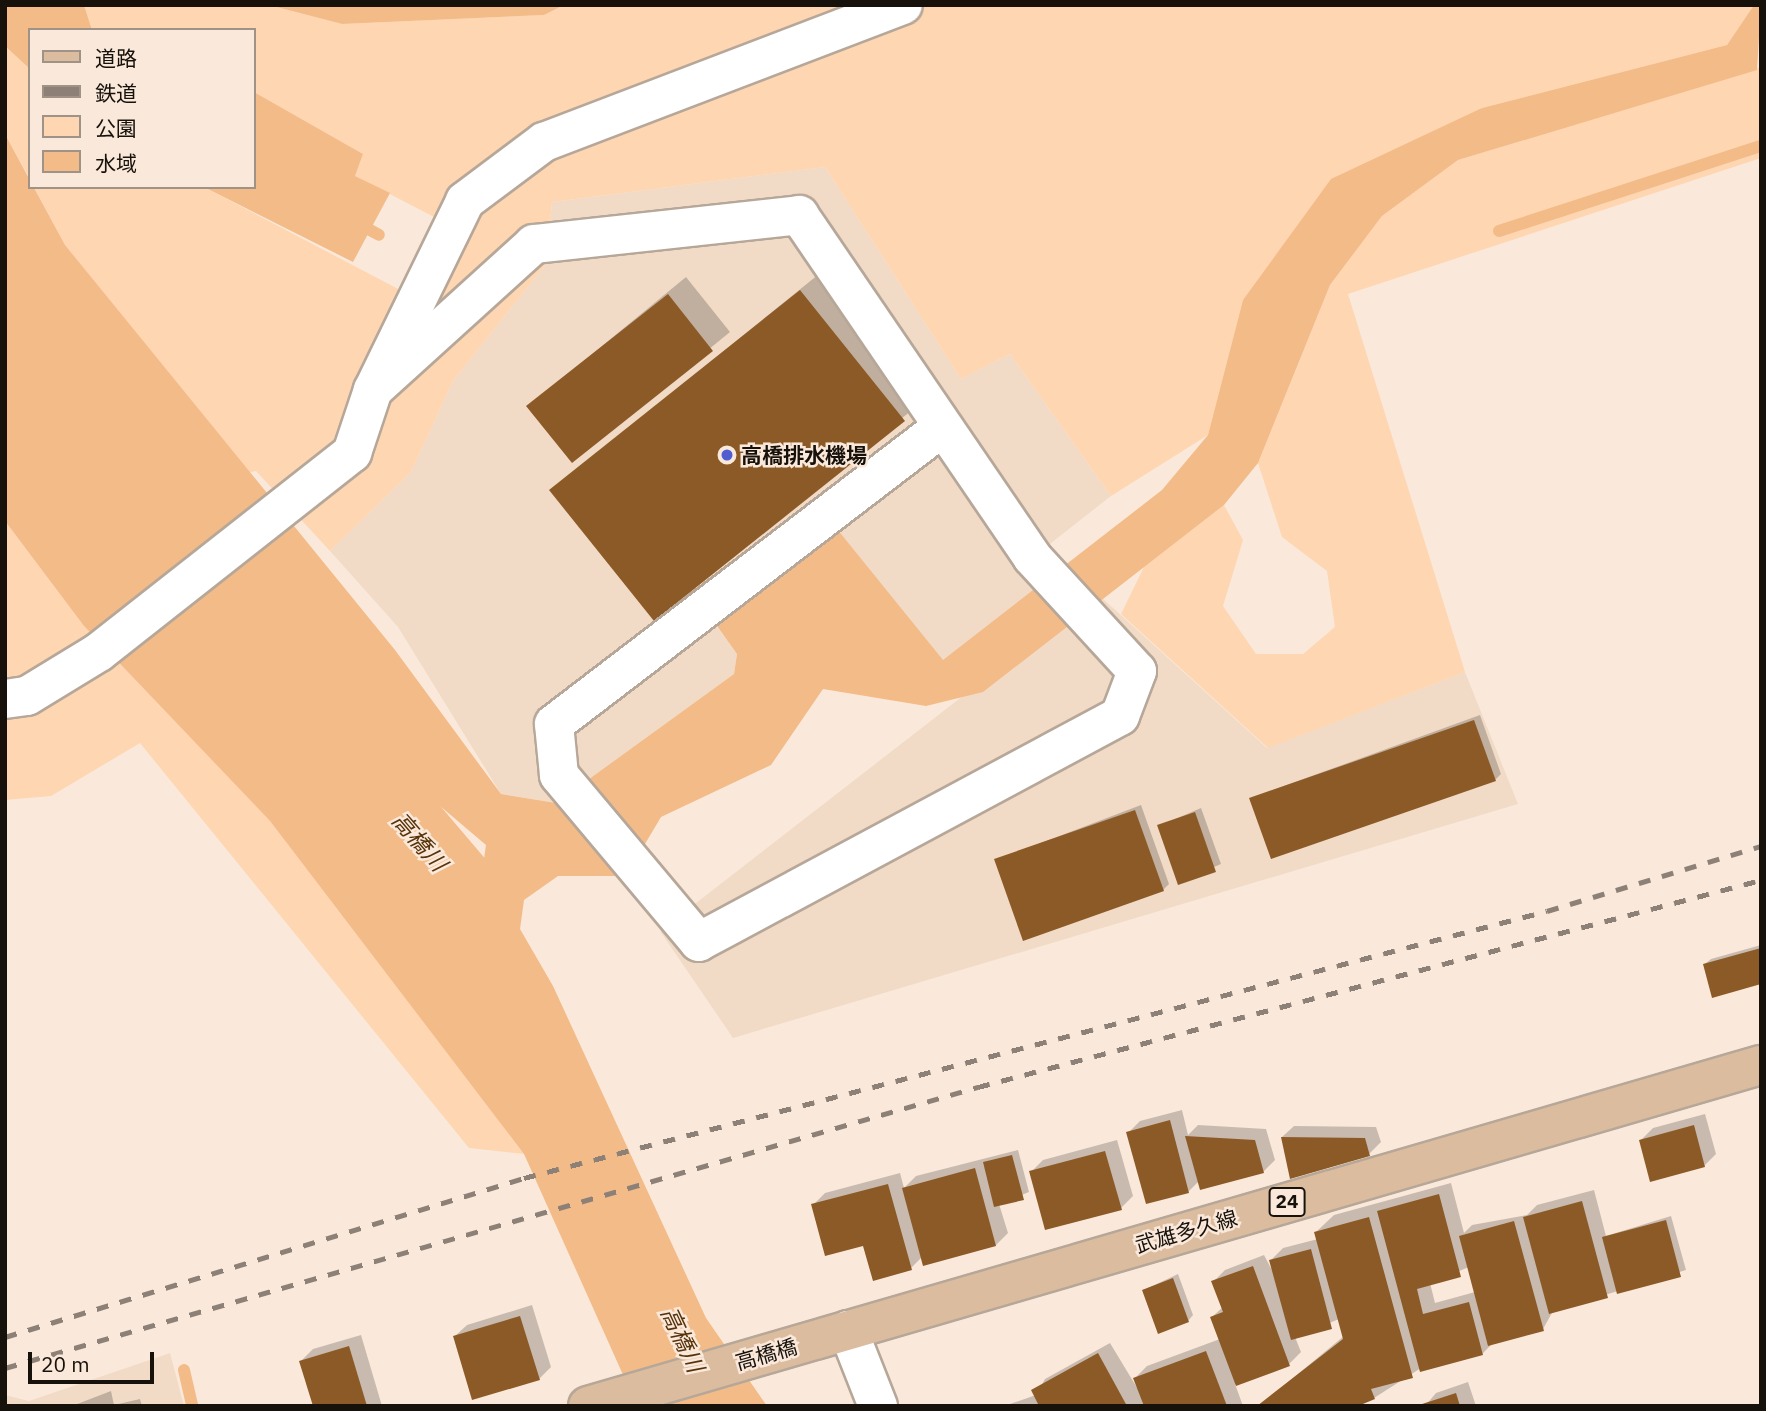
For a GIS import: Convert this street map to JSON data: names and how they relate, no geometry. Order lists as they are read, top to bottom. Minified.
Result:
{"streets":{"main road":["24","武雄多久線","高橋橋"]},"crossings":[["武雄多久線","高橋橋"]],"water":["高橋川"],"places":["高橋排水機場"],"legend":["道路","鉄道","公園","水域"],"scale_bar":"20 m"}
